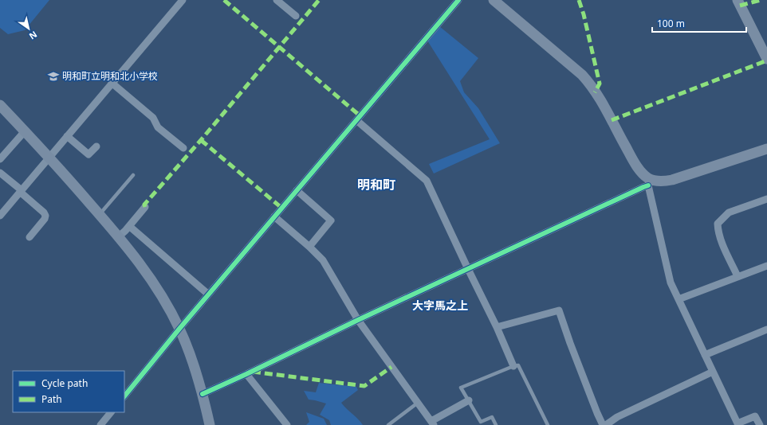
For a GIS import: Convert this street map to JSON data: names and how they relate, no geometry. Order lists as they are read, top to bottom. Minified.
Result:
{"districts":["明和町","大字馬之上"],"places":{"school or university":["明和町立明和北小学校"]},"legend":["Cycle path","Path"],"scale_bar":"100 m","north":"bottom right"}
